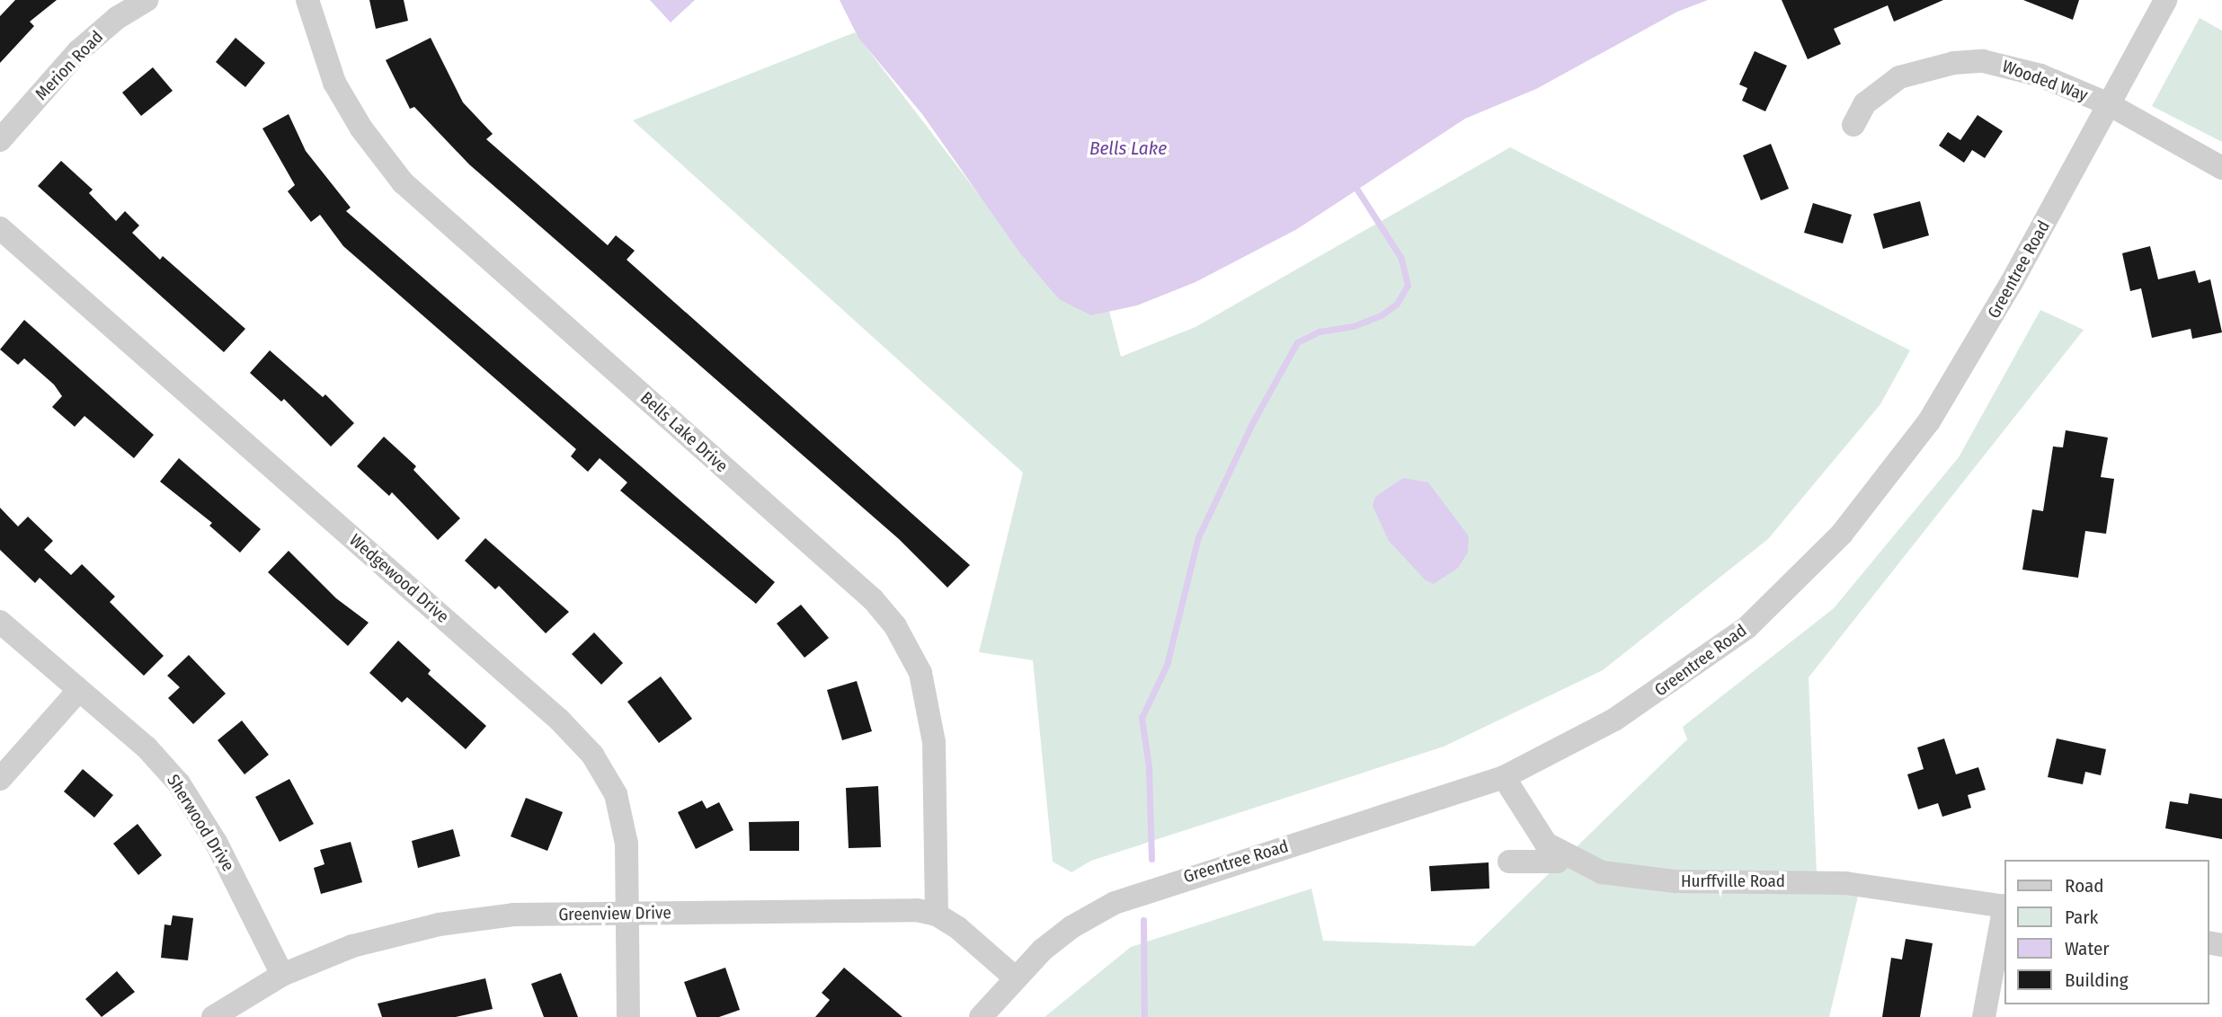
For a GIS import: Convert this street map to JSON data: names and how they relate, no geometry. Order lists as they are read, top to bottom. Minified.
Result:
{"streets":{"street":["Merion Road","Wooded Way","Greentree Road","Bells Lake Drive","Wedgewood Drive","Sherwood Drive","Hurffville Road","Greenview Drive"]},"crossings":[["Wooded Way","Greentree Road"],["Greentree Road","Hurffville Road"],["Greentree Road","Greenview Drive"],["Bells Lake Drive","Greenview Drive"],["Wedgewood Drive","Greenview Drive"],["Sherwood Drive","Greenview Drive"]],"water":["Bells Lake"],"legend":["Road","Park","Water","Building"]}
